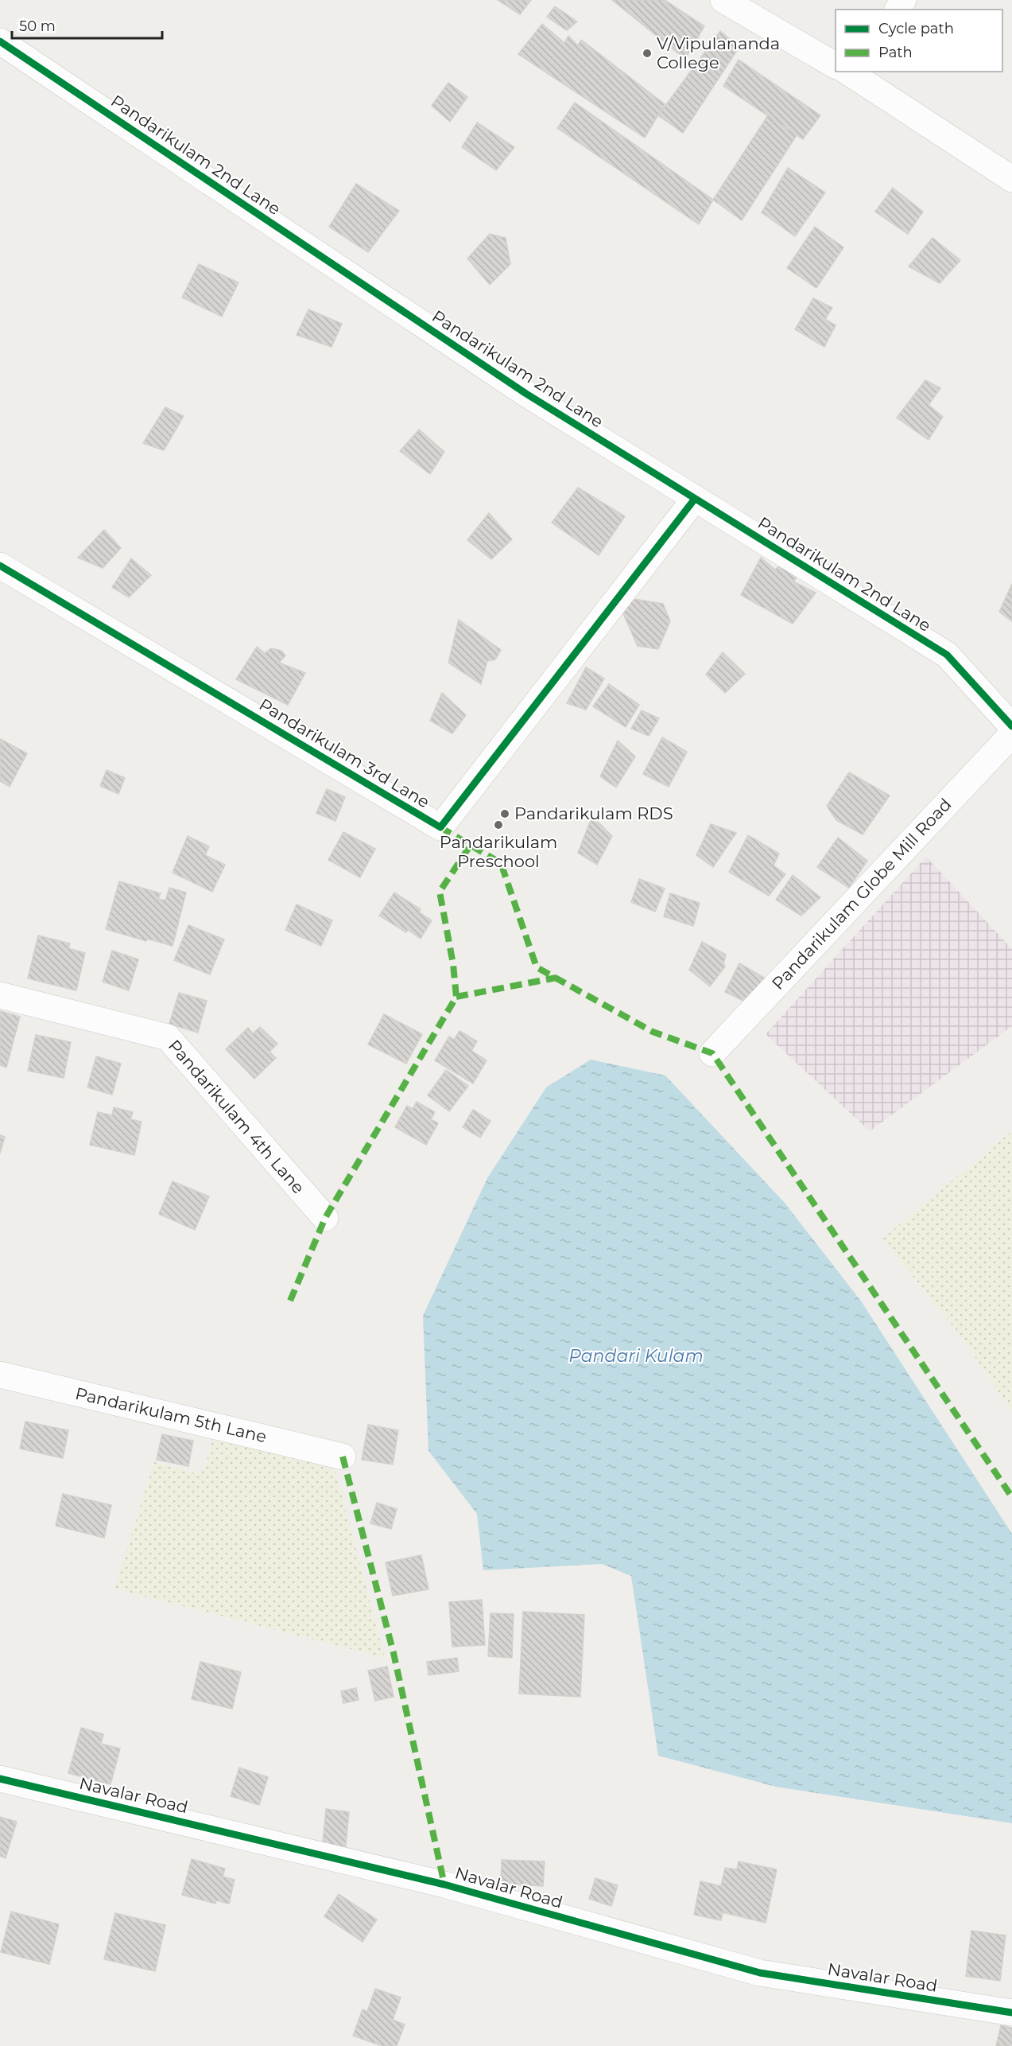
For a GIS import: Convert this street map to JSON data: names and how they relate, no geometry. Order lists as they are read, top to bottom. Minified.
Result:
{"streets":{"street":["Pandarikulam 2nd Lane","Pandarikulam 3rd Lane","Pandarikulam Globe Mill Road","Pandarikulam 4th Lane","Pandarikulam 5th Lane","Navalar Road"]},"crossings":[["Pandarikulam 2nd Lane","Pandarikulam 3rd Lane"]],"water":["Pandari Kulam"],"places":["V/Vipulananda College","Pandarikulam RDS","Pandarikulam Preschool"],"legend":["Cycle path","Path"],"scale_bar":"50 m"}
